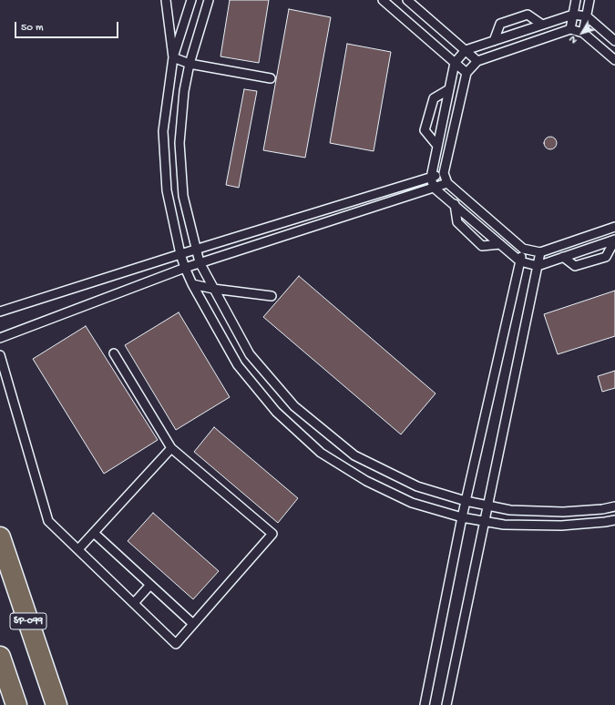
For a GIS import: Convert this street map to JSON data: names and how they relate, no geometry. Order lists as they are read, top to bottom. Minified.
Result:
{"streets":{"highway":["SP-099"]},"scale_bar":"50 m","north":"bottom left"}
